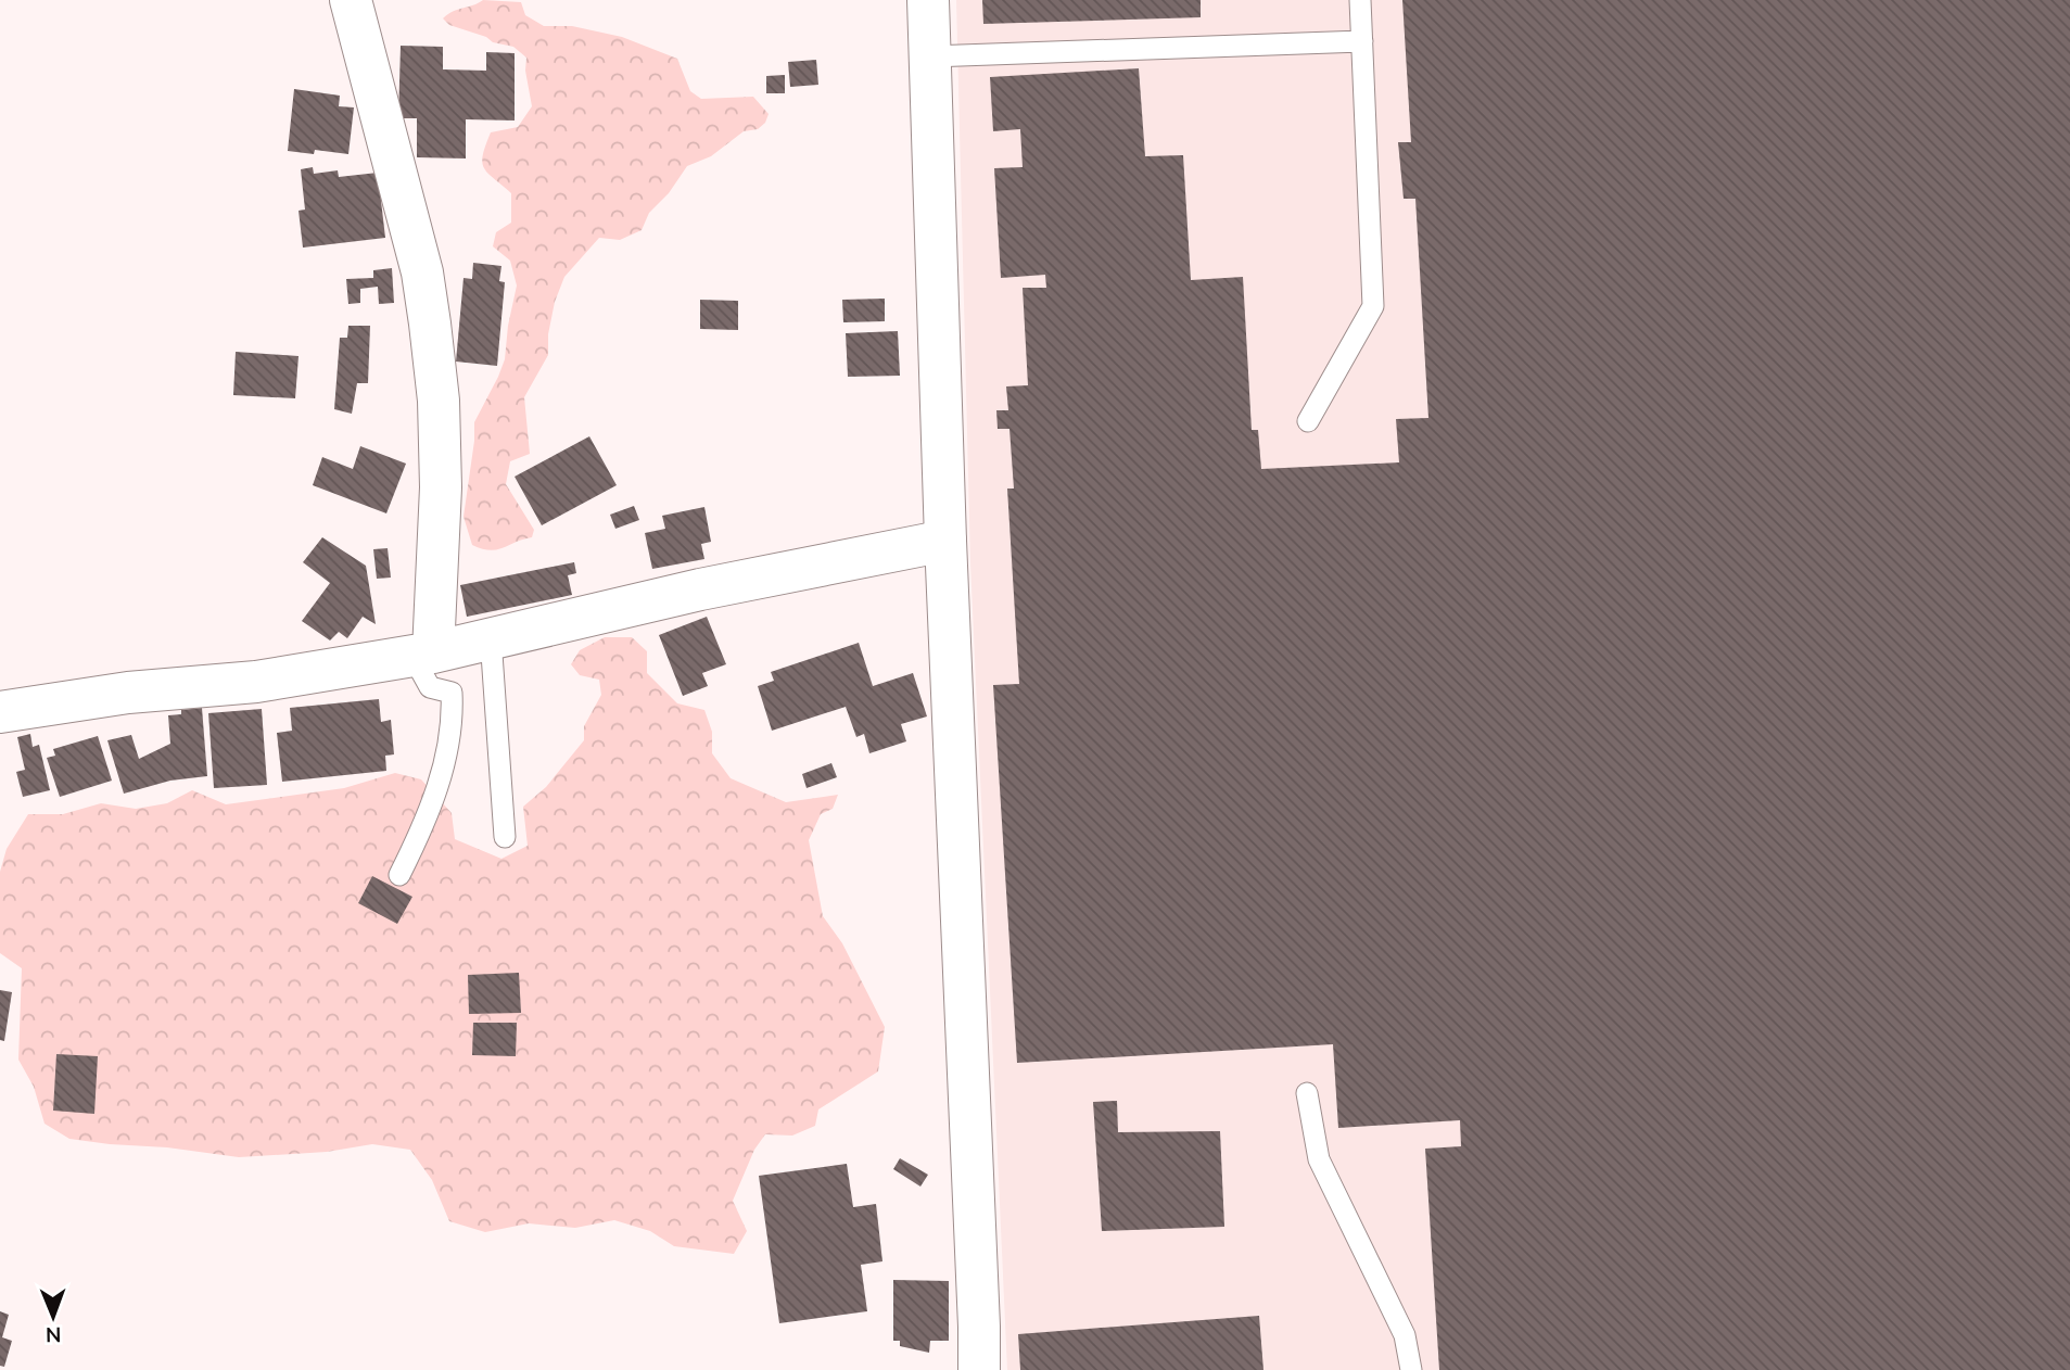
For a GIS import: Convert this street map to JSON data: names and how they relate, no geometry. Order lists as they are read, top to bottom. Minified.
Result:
{"north":"bottom"}
